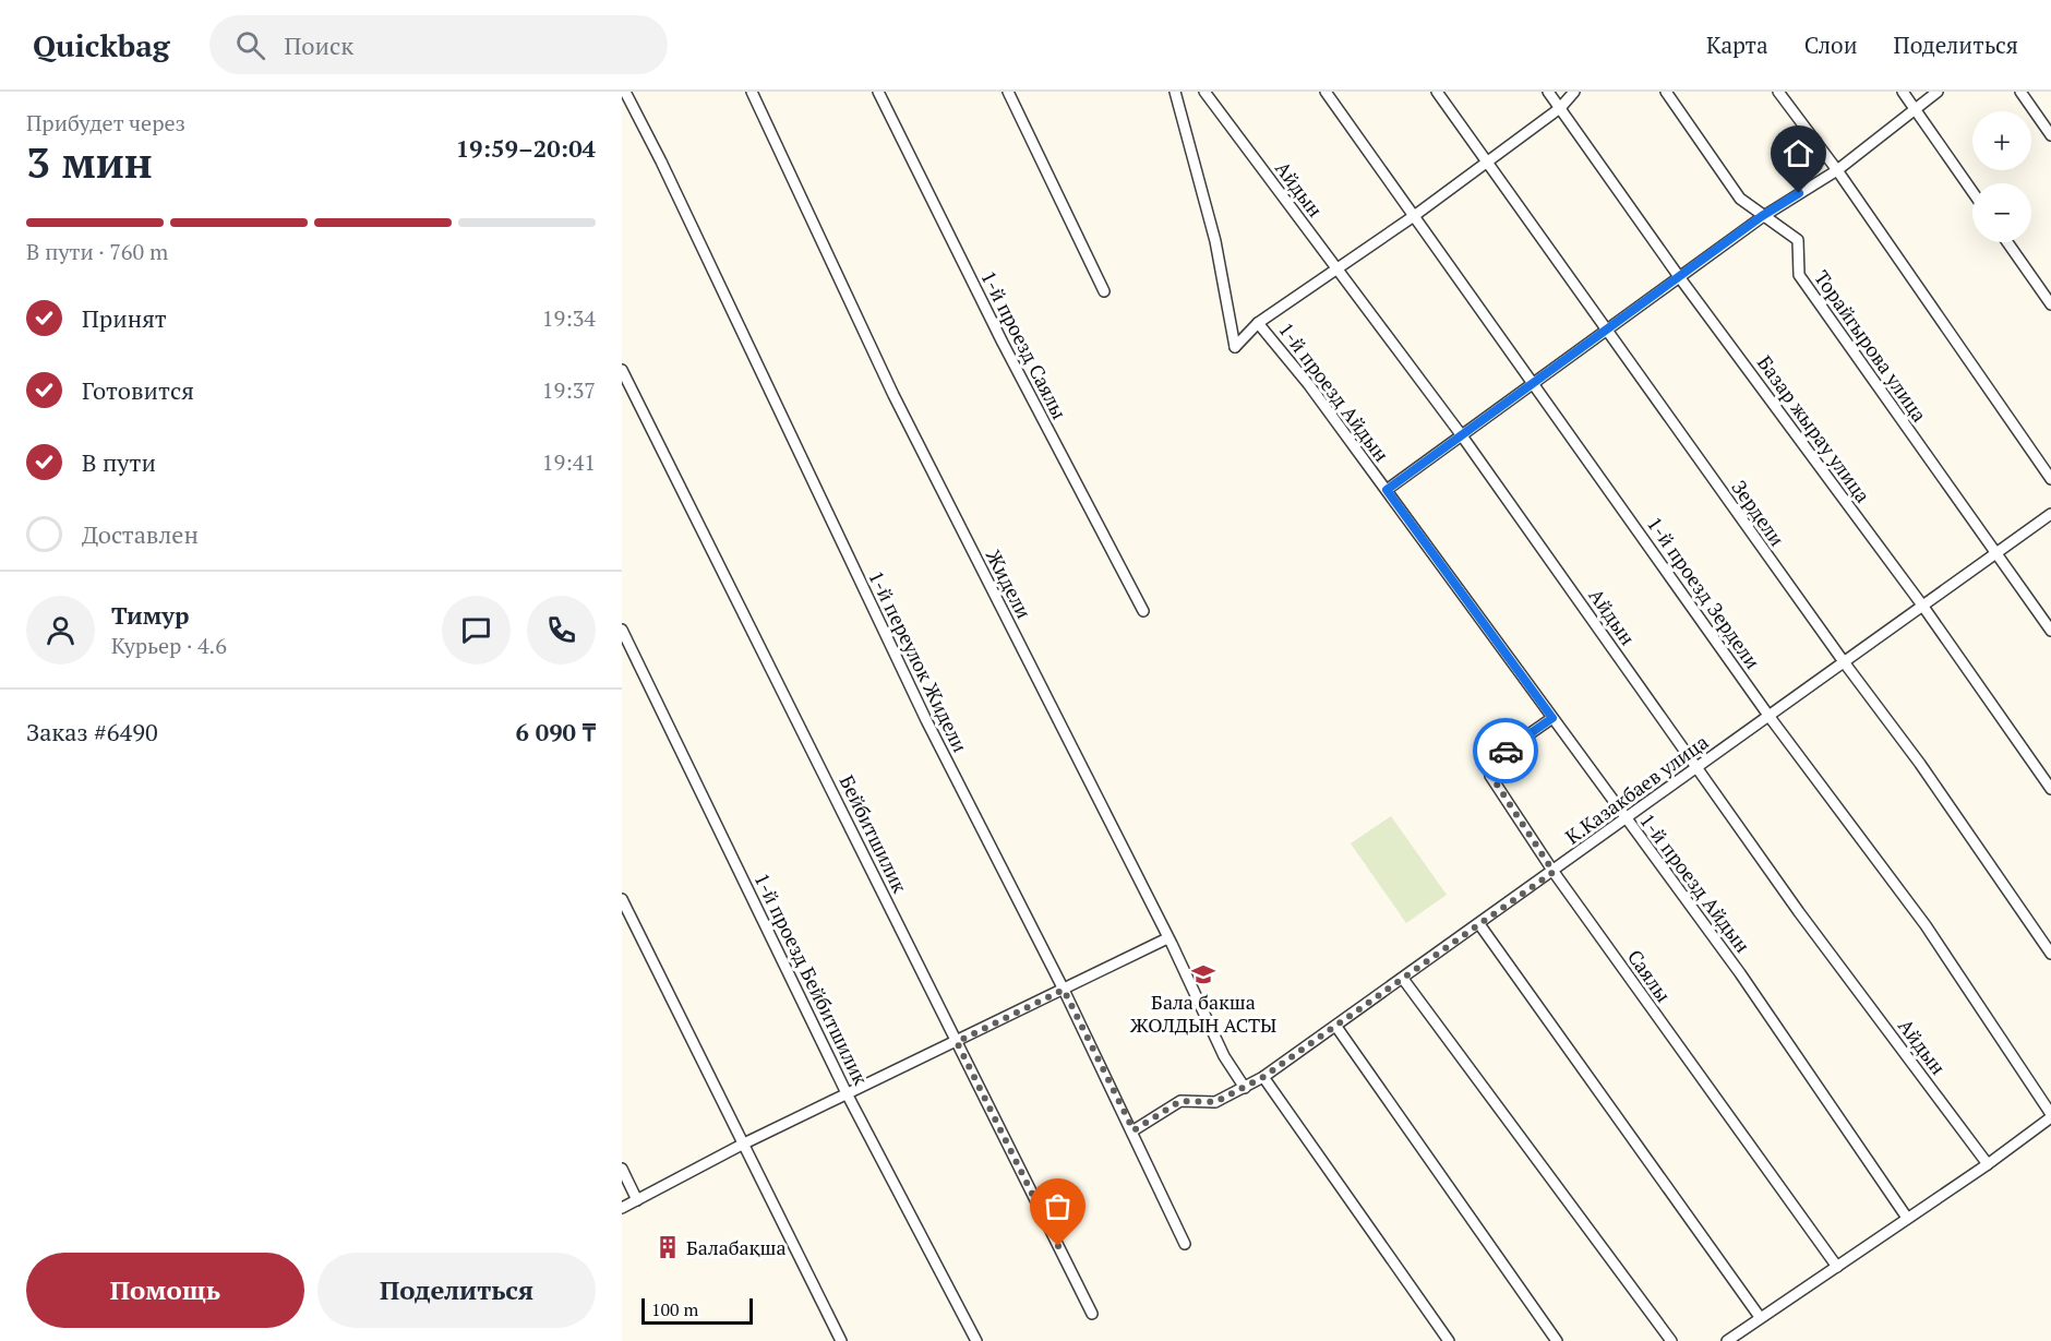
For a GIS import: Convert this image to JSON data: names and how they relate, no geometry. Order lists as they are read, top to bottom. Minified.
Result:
{"streets":{"street":["Айдын","1-й проезд Саялы","Торайгырова улица","1-й проезд Айдын","Базар жырау улица","Зердели","Жидели","1-й проезд Зердели","1-й переулок Жидели","К.Казакбаев улица","Бейбитшилик","Саялы","1-й проезд Бейбитшилик"]},"crossings":[["Айдын","К.Казакбаев улица"],["Торайгырова улица","К.Казакбаев улица"],["1-й проезд Айдын","К.Казакбаев улица"],["1-й проезд Айдын","Саялы"],["Базар жырау улица","К.Казакбаев улица"],["Зердели","К.Казакбаев улица"],["Жидели","К.Казакбаев улица"],["1-й проезд Зердели","К.Казакбаев улица"],["1-й переулок Жидели","К.Казакбаев улица"],["К.Казакбаев улица","Саялы"]],"places":{"school or university":["Бала бакша ЖОЛДЫН АСТЫ"],"building":["Балабақша"]},"scale_bar":"100 m","page":{"header":"Quickbag","search":"Поиск","nav":["Карта","Слои","Поделиться"],"heading":["3 мин","Прибудет через","19:59–20:04"],"panel":["Тимур","Курьер · 4.6","Заказ #6490","6 090 ₸"],"map_buttons":["+","−"],"bar":"В пути · 760 m","list":[["Принят","19:34"],["Готовится","19:37"],["В пути","19:41"],"Доставлен"],"buttons":["Помощь","Поделиться"],"scale":"100 m"}}
